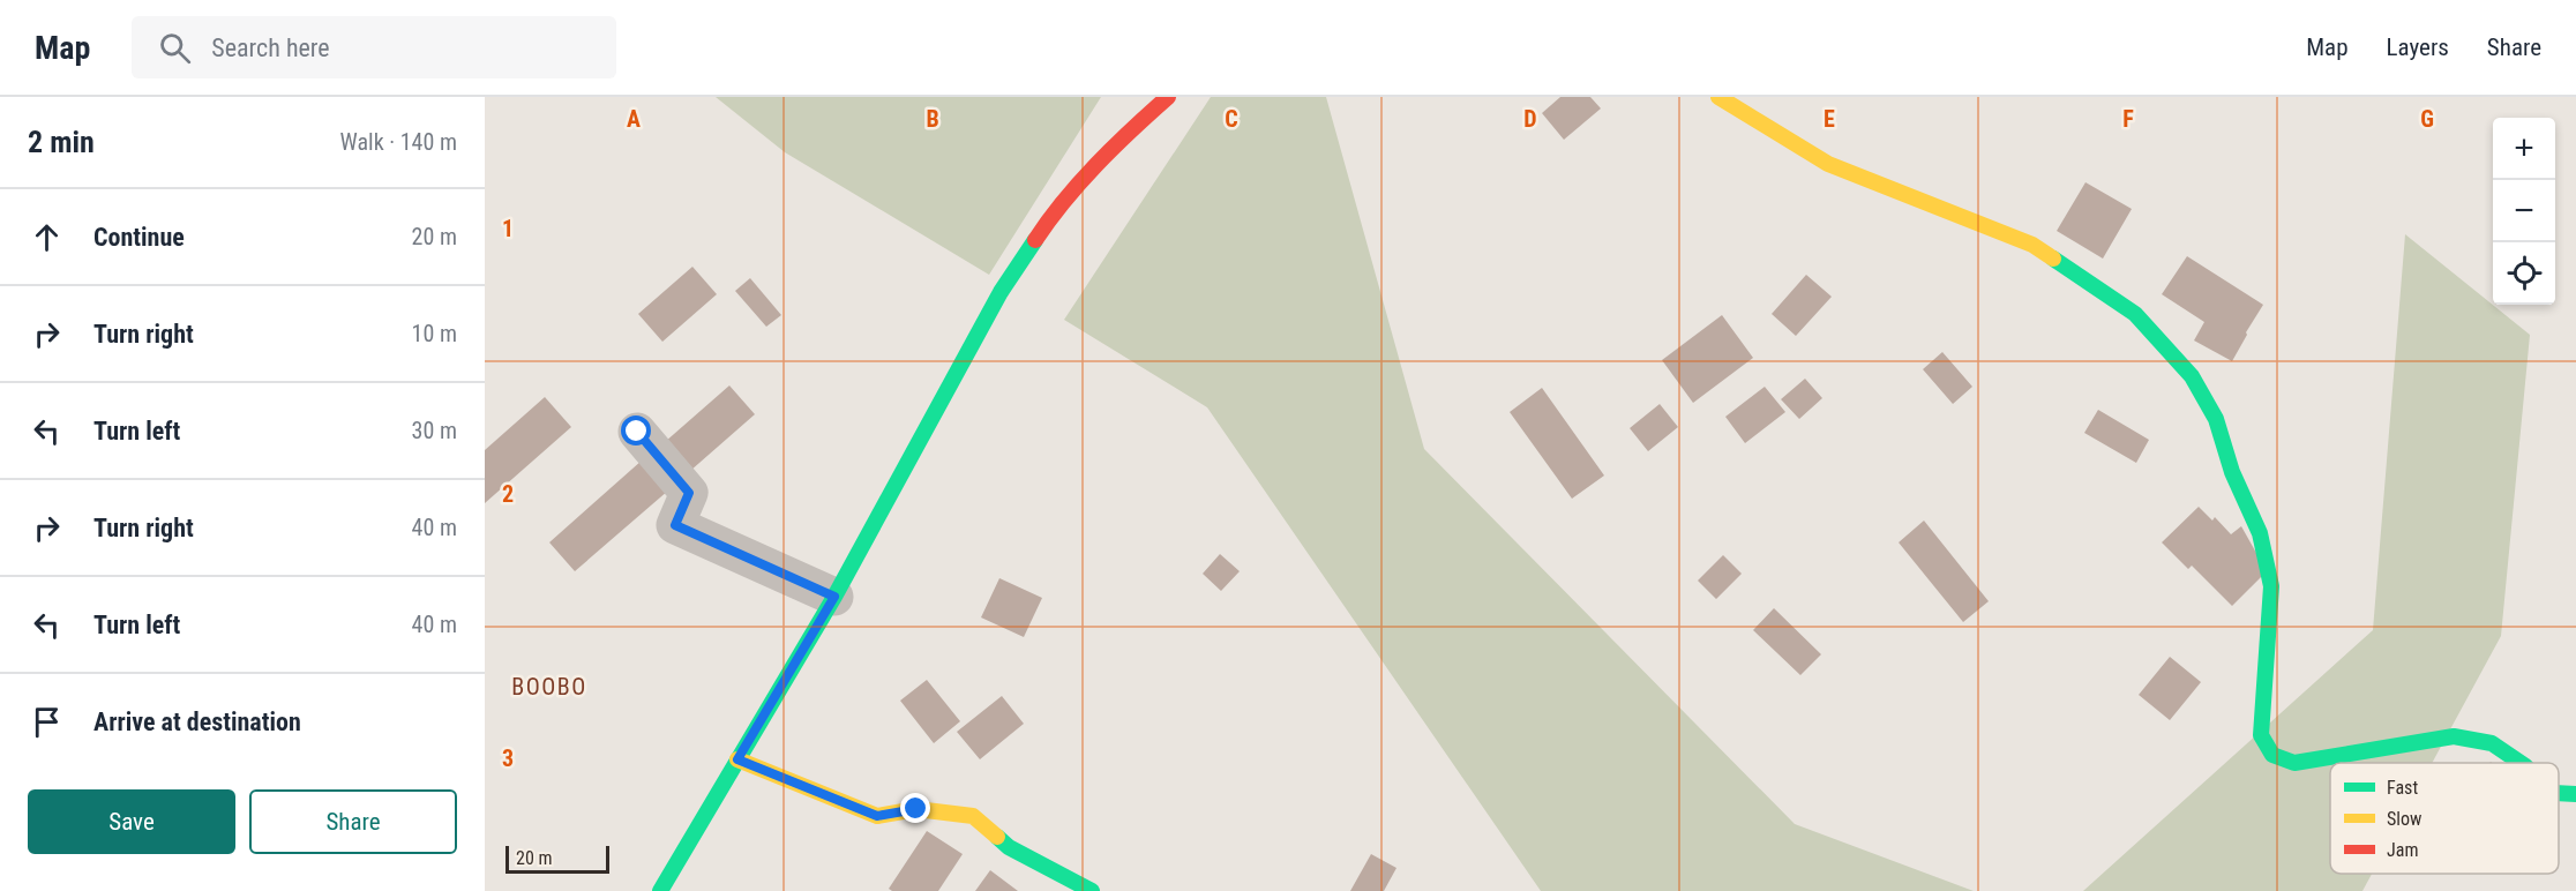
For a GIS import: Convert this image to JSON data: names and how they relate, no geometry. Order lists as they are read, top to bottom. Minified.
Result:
{"districts":["BOOBO"],"legend":["Fast","Slow","Jam"],"scale_bar":"20 m","page":{"header":"Map","search":"Search here","nav":["Map","Layers","Share"],"heading":["2 min","Walk · 140 m"],"map_buttons":["+","−"],"list":[["Continue","20 m"],["Turn right","10 m"],["Turn left","30 m"],["Turn right","40 m"],["Turn left","40 m"],"Arrive at destination"],"buttons":["Save","Share"],"scale":"20 m"},"grid":{"columns":["A","B","C","D","E","F","G"],"rows":["1","2","3"]}}
